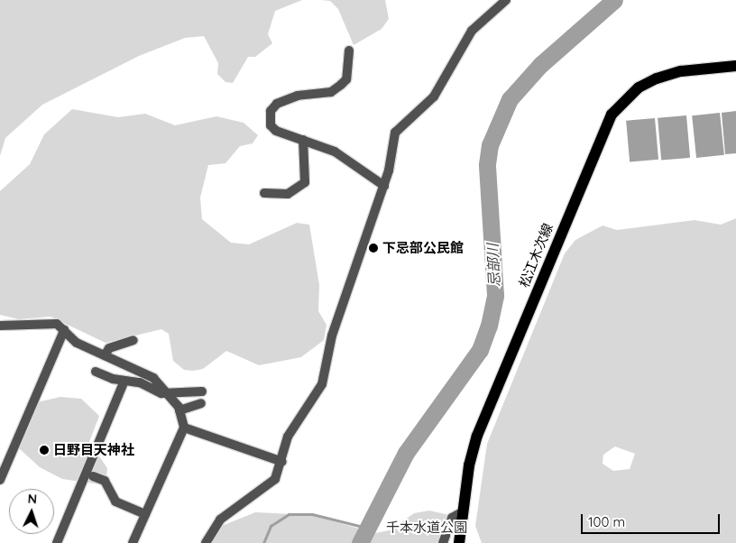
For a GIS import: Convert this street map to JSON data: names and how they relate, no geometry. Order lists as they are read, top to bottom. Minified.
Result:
{"streets":{"main road":["松江木次線"]},"water":["忌部川"],"parks":["千本水道公園"],"places":["下忌部公民館","日野目天神社"],"scale_bar":"100 m","north":"top"}
